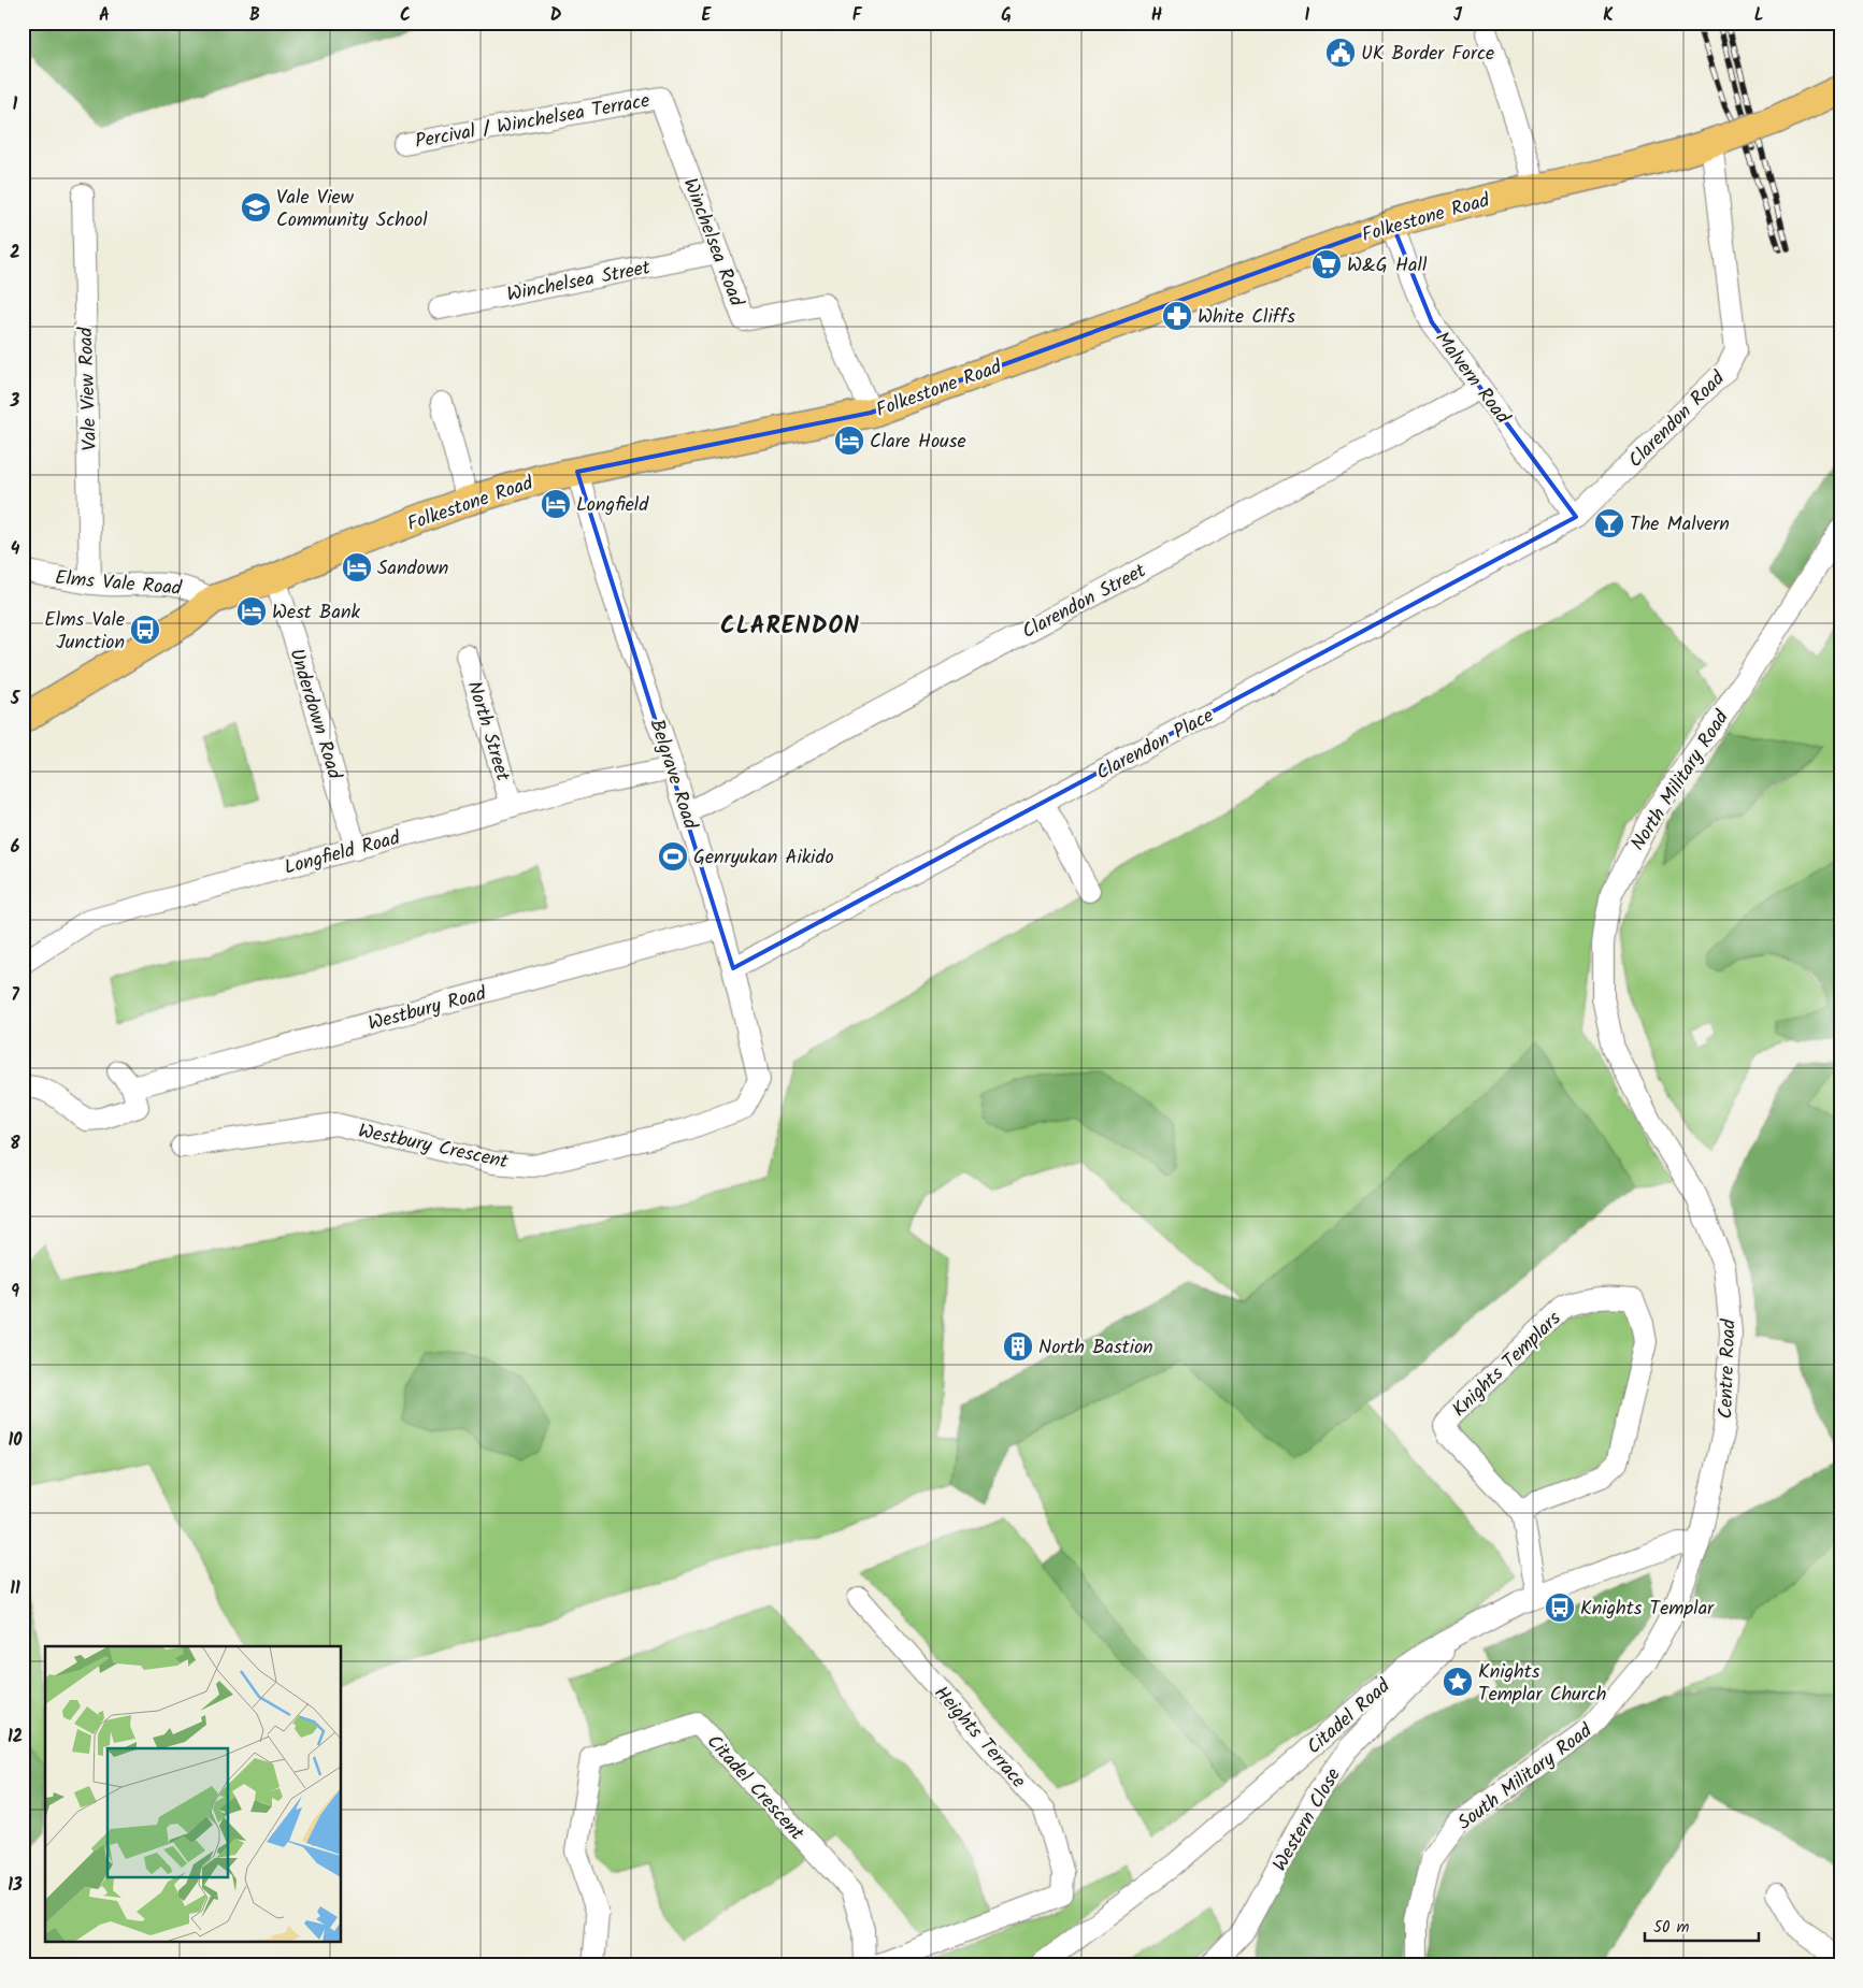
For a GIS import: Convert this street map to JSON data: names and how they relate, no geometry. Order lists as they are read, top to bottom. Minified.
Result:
{"streets":{"main road":["Folkestone Road"],"street":["Percival / Winchelsea Terrace","Winchelsea Road","Winchelsea Street","Malvern Road","Vale View Road","Clarendon Road","Elms Vale Road","Clarendon Street","Underdown Road","North Street","Clarendon Place","Belgrave Road","North Military Road","Longfield Road","Westbury Road","Westbury Crescent","Knights Templars","Centre Road","Citadel Road","Heights Terrace","South Military Road","Citadel Crescent","Western Close"]},"crossings":[["Percival / Winchelsea Terrace","Winchelsea Road"],["Folkestone Road","Winchelsea Road"],["Folkestone Road","Malvern Road"],["Folkestone Road","Clarendon Road"],["Folkestone Road","Elms Vale Road"],["Folkestone Road","Underdown Road"],["Folkestone Road","Belgrave Road"],["Winchelsea Road","Winchelsea Street"],["Malvern Road","Clarendon Road"],["Malvern Road","Clarendon Street"],["Malvern Road","Clarendon Place"],["Vale View Road","Elms Vale Road"],["Clarendon Road","Clarendon Place"],["Clarendon Street","Belgrave Road"],["Underdown Road","Longfield Road"],["North Street","Longfield Road"],["Clarendon Place","Belgrave Road"],["Belgrave Road","Longfield Road"],["Belgrave Road","Westbury Road"],["Belgrave Road","Westbury Crescent"],["North Military Road","Centre Road"],["Centre Road","Citadel Road"],["Centre Road","South Military Road"],["Citadel Road","South Military Road"],["Citadel Road","Western Close"]],"districts":["CLARENDON"],"places":{"public building":["UK Border Force"],"school or university":["Vale View Community School"],"supermarket":["W&G Hall"],"pharmacy":["White Cliffs"],"hotel":["Clare House","Longfield","Sandown","West Bank"],"bar":["The Malvern"],"bus stop":["Elms Vale Junction","Knights Templar"],"sports":["Genryukan Aikido"],"building":["North Bastion"],"place":["Knights Templar Church"]},"scale_bar":"50 m","grid":{"columns":["A","B","C","D","E","F","G","H","I","J","K","L"],"rows":["1","2","3","4","5","6","7","8","9","10","11","12","13"]}}
